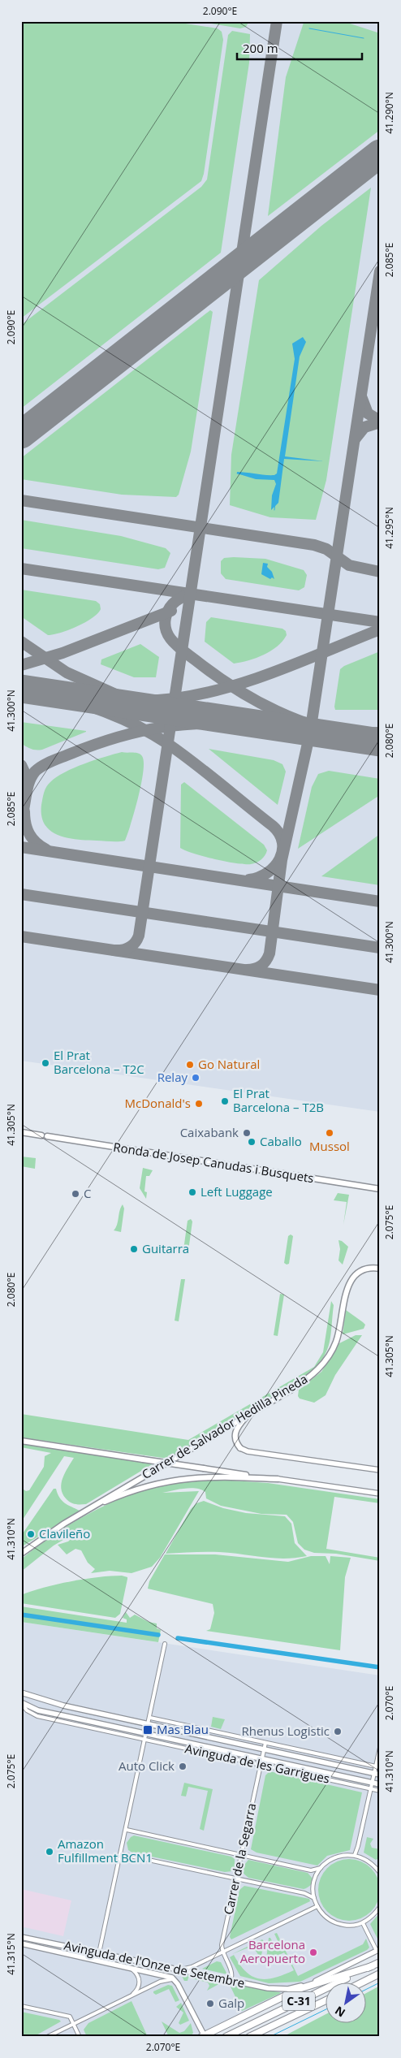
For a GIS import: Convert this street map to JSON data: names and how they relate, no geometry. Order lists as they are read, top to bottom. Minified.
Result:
{"streets":{"highway":["C-31"],"main road":["Ronda de Josep Canudas i Busquets","Carrer de Salvador Hedilla Pineda"],"street":["Avinguda de les Garrigues","Carrer de la Segarra","Avinguda de l'Onze de Setembre"]},"crossings":[["Avinguda de les Garrigues","Carrer de la Segarra"]],"places":{"other":["El Prat Barcelona – T2C","Go Natural","Relay","El Prat Barcelona – T2B","McDonald's","Caixabank","Mussol","Caballo","Left Luggage","C","Guitarra","Clavileño","Rhenus Logistic","Auto Click","Amazon Fulfillment BCN1","Barcelona Aeropuerto","Galp"],"transit":["Mas Blau"]},"scale_bar":"200 m","north":"bottom left","coordinates":["2.090°E","41.290°N","2.085°E","41.295°N","41.300°N","2.080°E","41.305°N","2.075°E","41.310°N","2.070°E","41.315°N"]}
